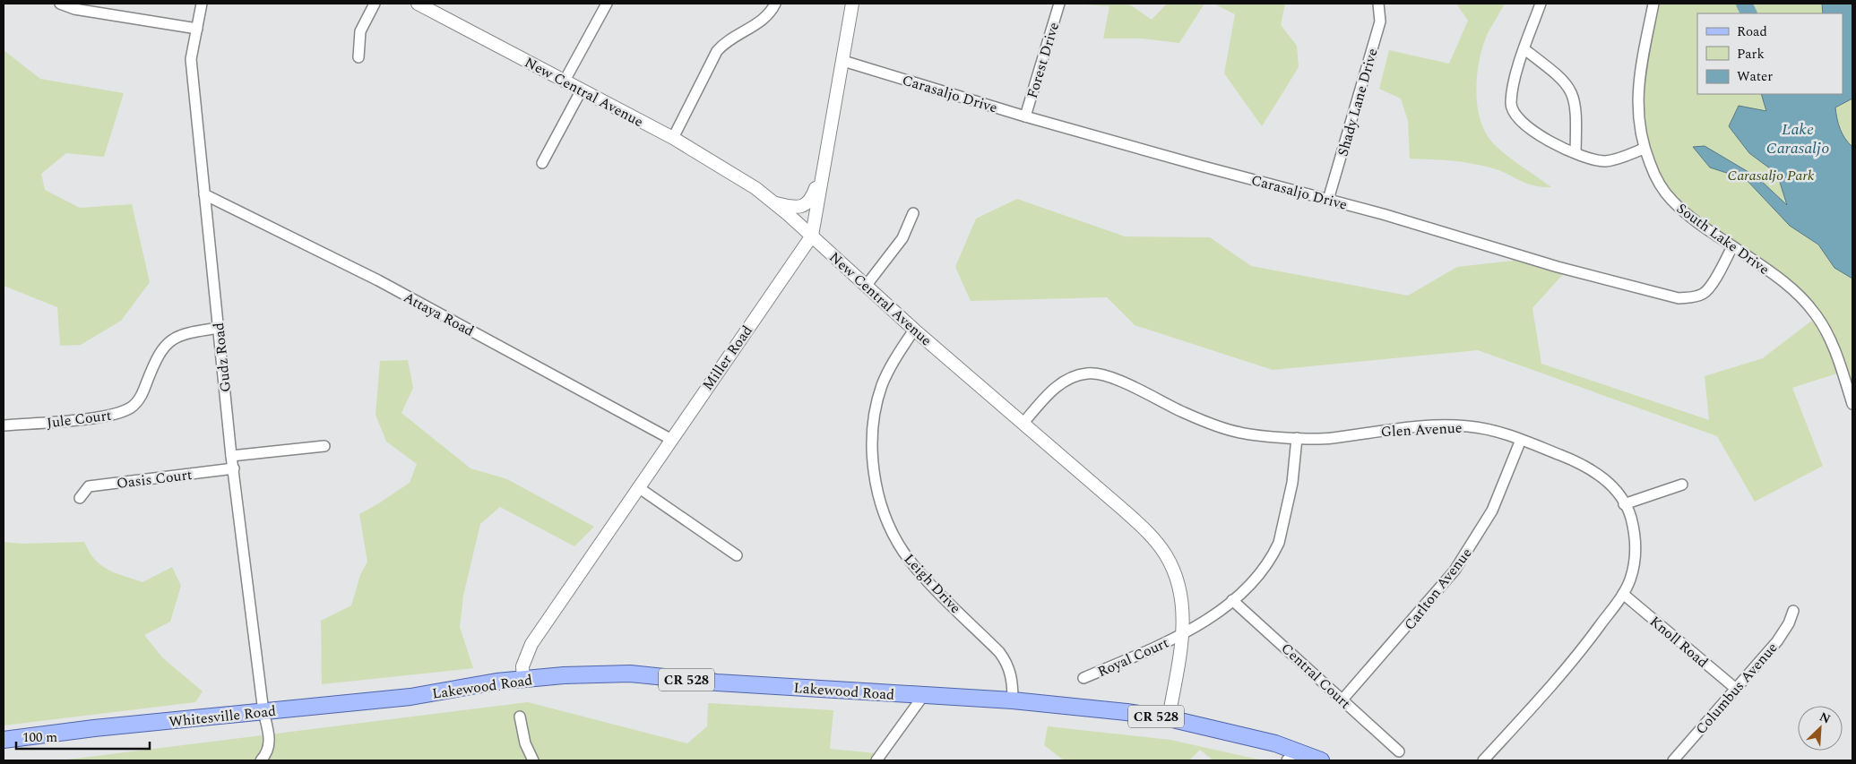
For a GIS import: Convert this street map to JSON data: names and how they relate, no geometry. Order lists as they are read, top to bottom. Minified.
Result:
{"streets":{"main road":["CR 528","Lakewood Road","Whitesville Road"],"street":["Forest Drive","New Central Avenue","Carasaljo Drive","Shady Lane Drive","South Lake Drive","Attaya Road","Gudz Road","Miller Road","Jule Court","Glen Avenue","Oasis Court","Leigh Drive","Carlton Avenue","Knoll Road","Royal Court","Central Court","Columbus Avenue"]},"crossings":[["Forest Drive","Carasaljo Drive"],["New Central Avenue","Miller Road"],["New Central Avenue","Glen Avenue"],["New Central Avenue","Leigh Drive"],["New Central Avenue","Royal Court"],["New Central Avenue","Lakewood Road"],["Carasaljo Drive","Shady Lane Drive"],["Carasaljo Drive","South Lake Drive"],["Carasaljo Drive","Miller Road"],["Attaya Road","Gudz Road"],["Attaya Road","Miller Road"],["Gudz Road","Jule Court"],["Gudz Road","Oasis Court"],["Gudz Road","Whitesville Road"],["Miller Road","Lakewood Road"],["Glen Avenue","Carlton Avenue"],["Glen Avenue","Knoll Road"],["Glen Avenue","Royal Court"],["Leigh Drive","Lakewood Road"],["Carlton Avenue","Central Court"],["Knoll Road","Columbus Avenue"],["Royal Court","Central Court"],["Lakewood Road","Whitesville Road"]],"water":["Lake Carasaljo"],"parks":["Carasaljo Park"],"legend":["Road","Park","Water"],"scale_bar":"100 m","north":"top right"}
